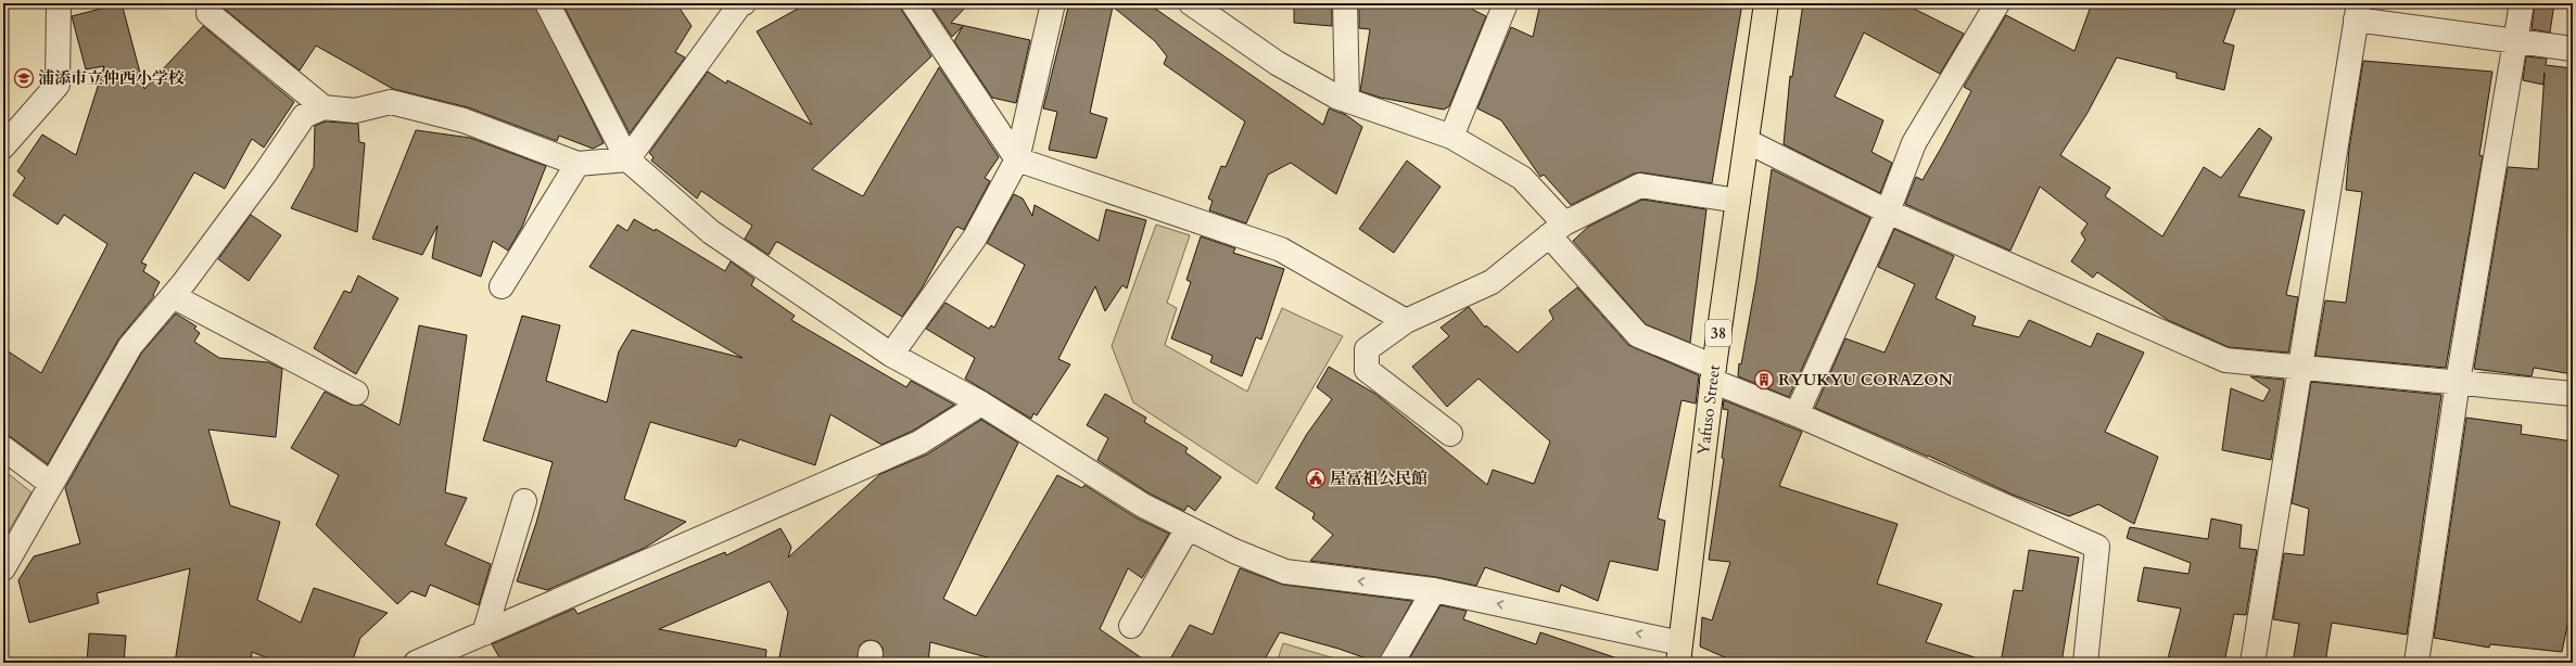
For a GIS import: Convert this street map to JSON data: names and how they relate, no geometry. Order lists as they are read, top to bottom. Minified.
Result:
{"streets":{"main road":["38","Yafuso Street"]},"places":{"school or university":["浦添市立仲西小学校"],"building":["RYUKYU CORAZON"],"public building":["屋冨祖公民館"]}}
